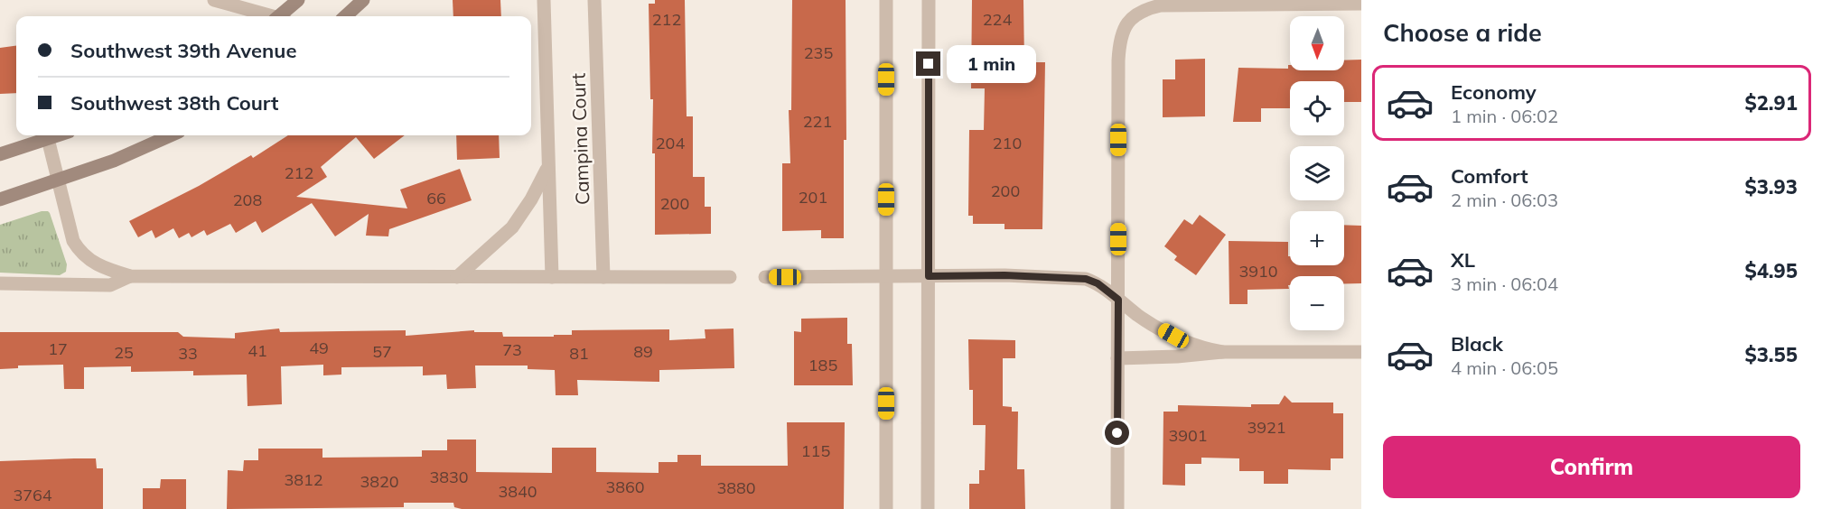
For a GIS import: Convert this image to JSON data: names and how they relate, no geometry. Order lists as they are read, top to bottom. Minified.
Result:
{"streets":{"street":["Campina Court"]},"house_numbers":["212","224","235","221","204","210","212","200","201","66","208","200","3910","49","17","73","41","57","89","25","33","81","185","3921","3901","115","3830","3812","3820","3860","3880","3840","3764"],"north":"bottom","page":{"heading":"Choose a ride","map_buttons":["+","−"],"banner":["Southwest 39th Avenue","Southwest 38th Court"],"bubble":"1 min","list":[{"name":"Economy","note":"1 min · 06:02","value":"$2.91"},{"name":"Comfort","note":"2 min · 06:03","value":"$3.93"},{"name":"XL","note":"3 min · 06:04","value":"$4.95"},{"name":"Black","note":"4 min · 06:05","value":"$3.55"}],"buttons":"Confirm"}}
